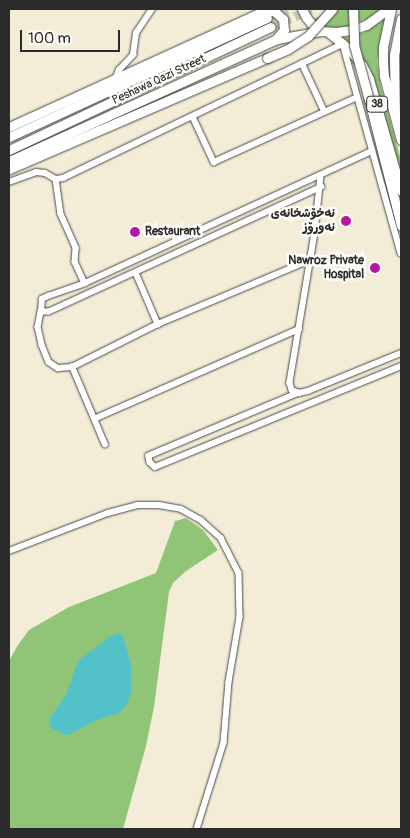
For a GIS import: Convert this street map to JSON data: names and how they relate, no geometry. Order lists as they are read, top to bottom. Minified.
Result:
{"streets":{"main road":["Peshawa Qazi Street","38"]},"crossings":[["Peshawa Qazi Street","38"]],"places":["نەخۆشخانەی نەورۆز","Restaurant","Nawroz Private Hospital"],"scale_bar":"100 m"}
